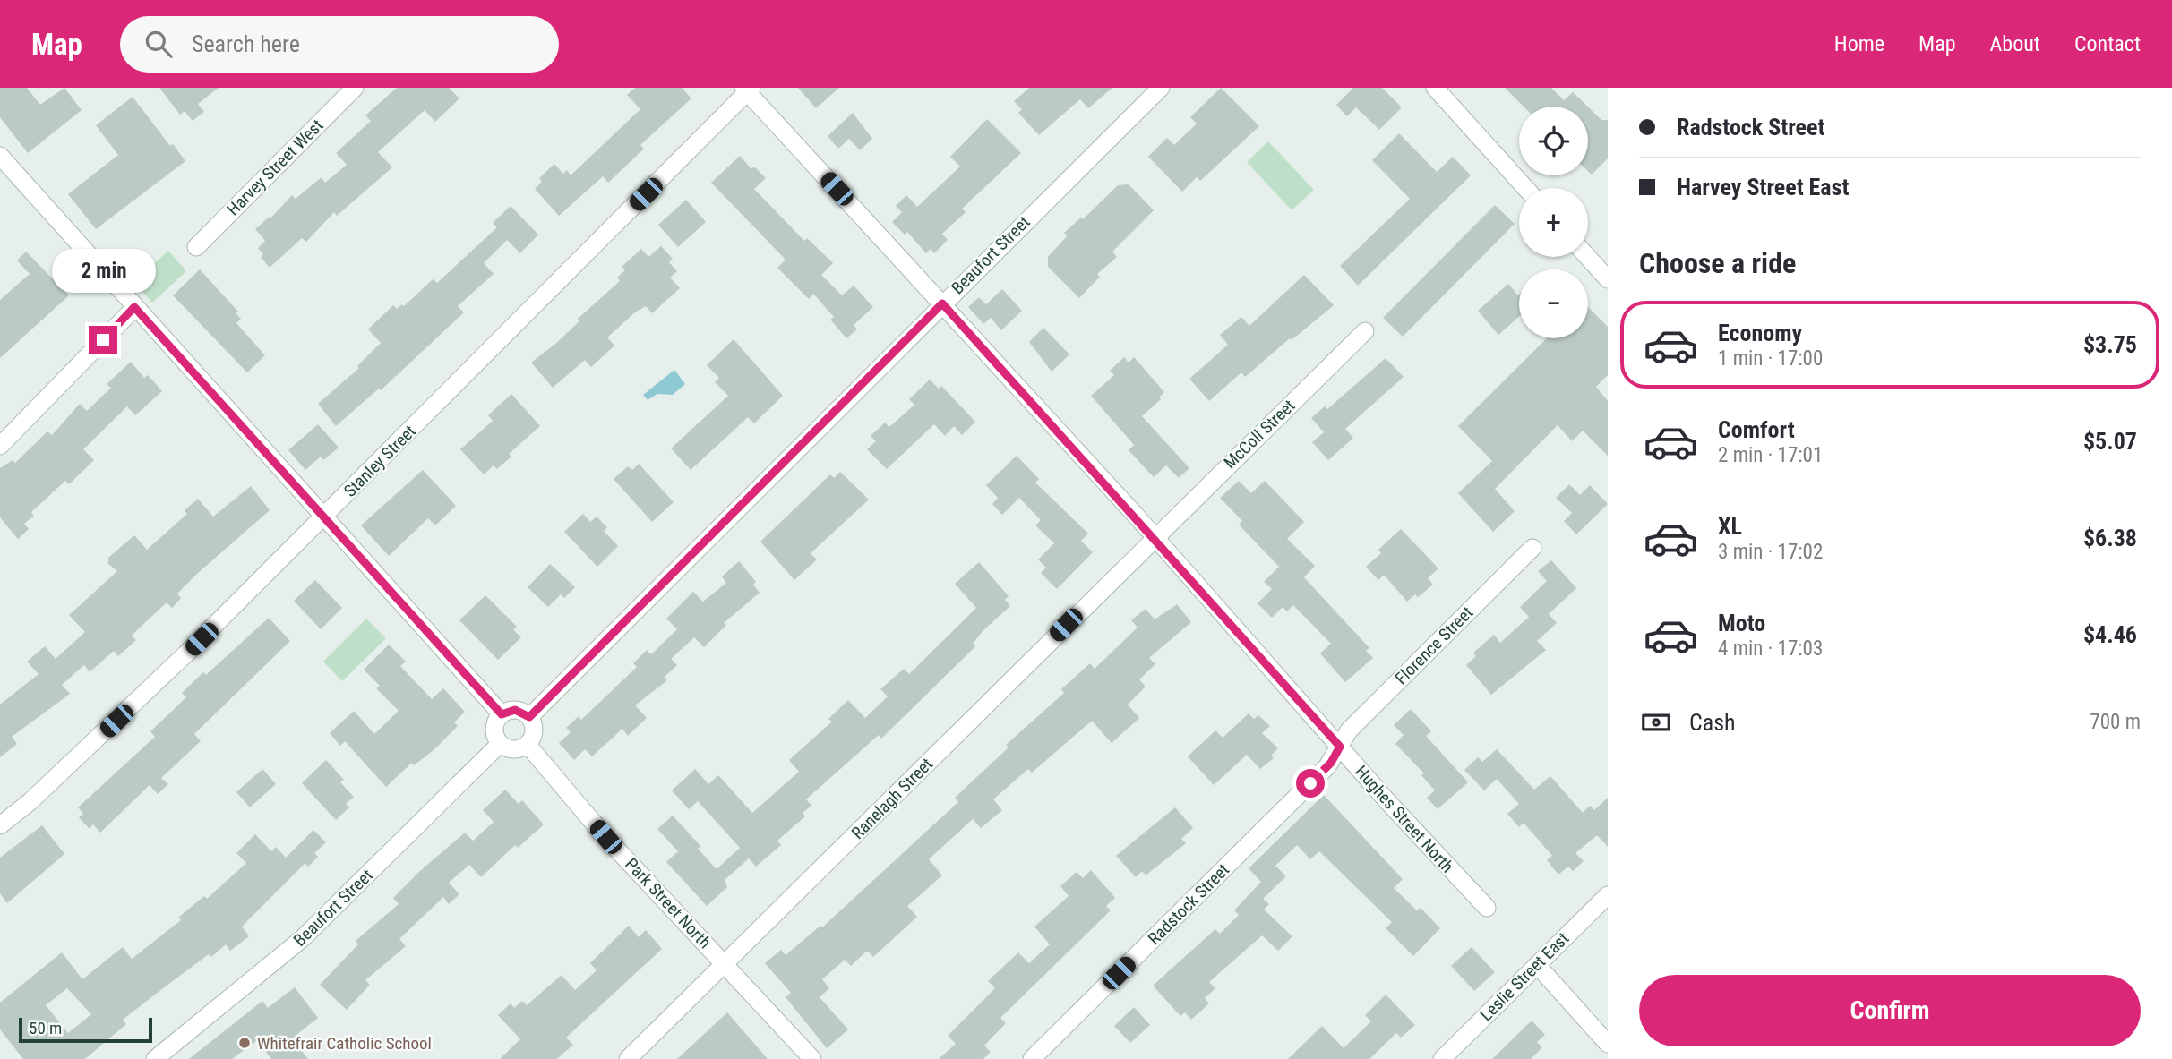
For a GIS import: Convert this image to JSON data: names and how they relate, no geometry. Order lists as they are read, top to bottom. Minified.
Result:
{"streets":{"street":["Harvey Street West","Beaufort Street","McColl Street","Stanley Street","Florence Street","Ranelagh Street","Hughes Street North","Park Street North","Radstock Street","Leslie Street East"]},"crossings":[["Beaufort Street","Hughes Street North"],["Beaufort Street","Park Street North"],["McColl Street","Ranelagh Street"],["McColl Street","Hughes Street North"],["Stanley Street","Hughes Street North"],["Florence Street","Hughes Street North"],["Florence Street","Radstock Street"],["Ranelagh Street","Hughes Street North"],["Ranelagh Street","Park Street North"],["Hughes Street North","Radstock Street"]],"places":["Whitefrair Catholic School"],"scale_bar":"50 m","page":{"header":"Map","search":"Search here","nav":["Home","Map","About","Contact"],"banner":["Radstock Street","Harvey Street East"],"map_buttons":["+","−"],"heading":"Choose a ride","bubble":"2 min","list":[{"name":"Economy","note":"1 min · 17:00","value":"$3.75"},{"name":"Comfort","note":"2 min · 17:01","value":"$5.07"},{"name":"XL","note":"3 min · 17:02","value":"$6.38"},{"name":"Moto","note":"4 min · 17:03","value":"$4.46"}],"pay":["Cash","700 m"],"buttons":"Confirm","scale":"50 m"}}
